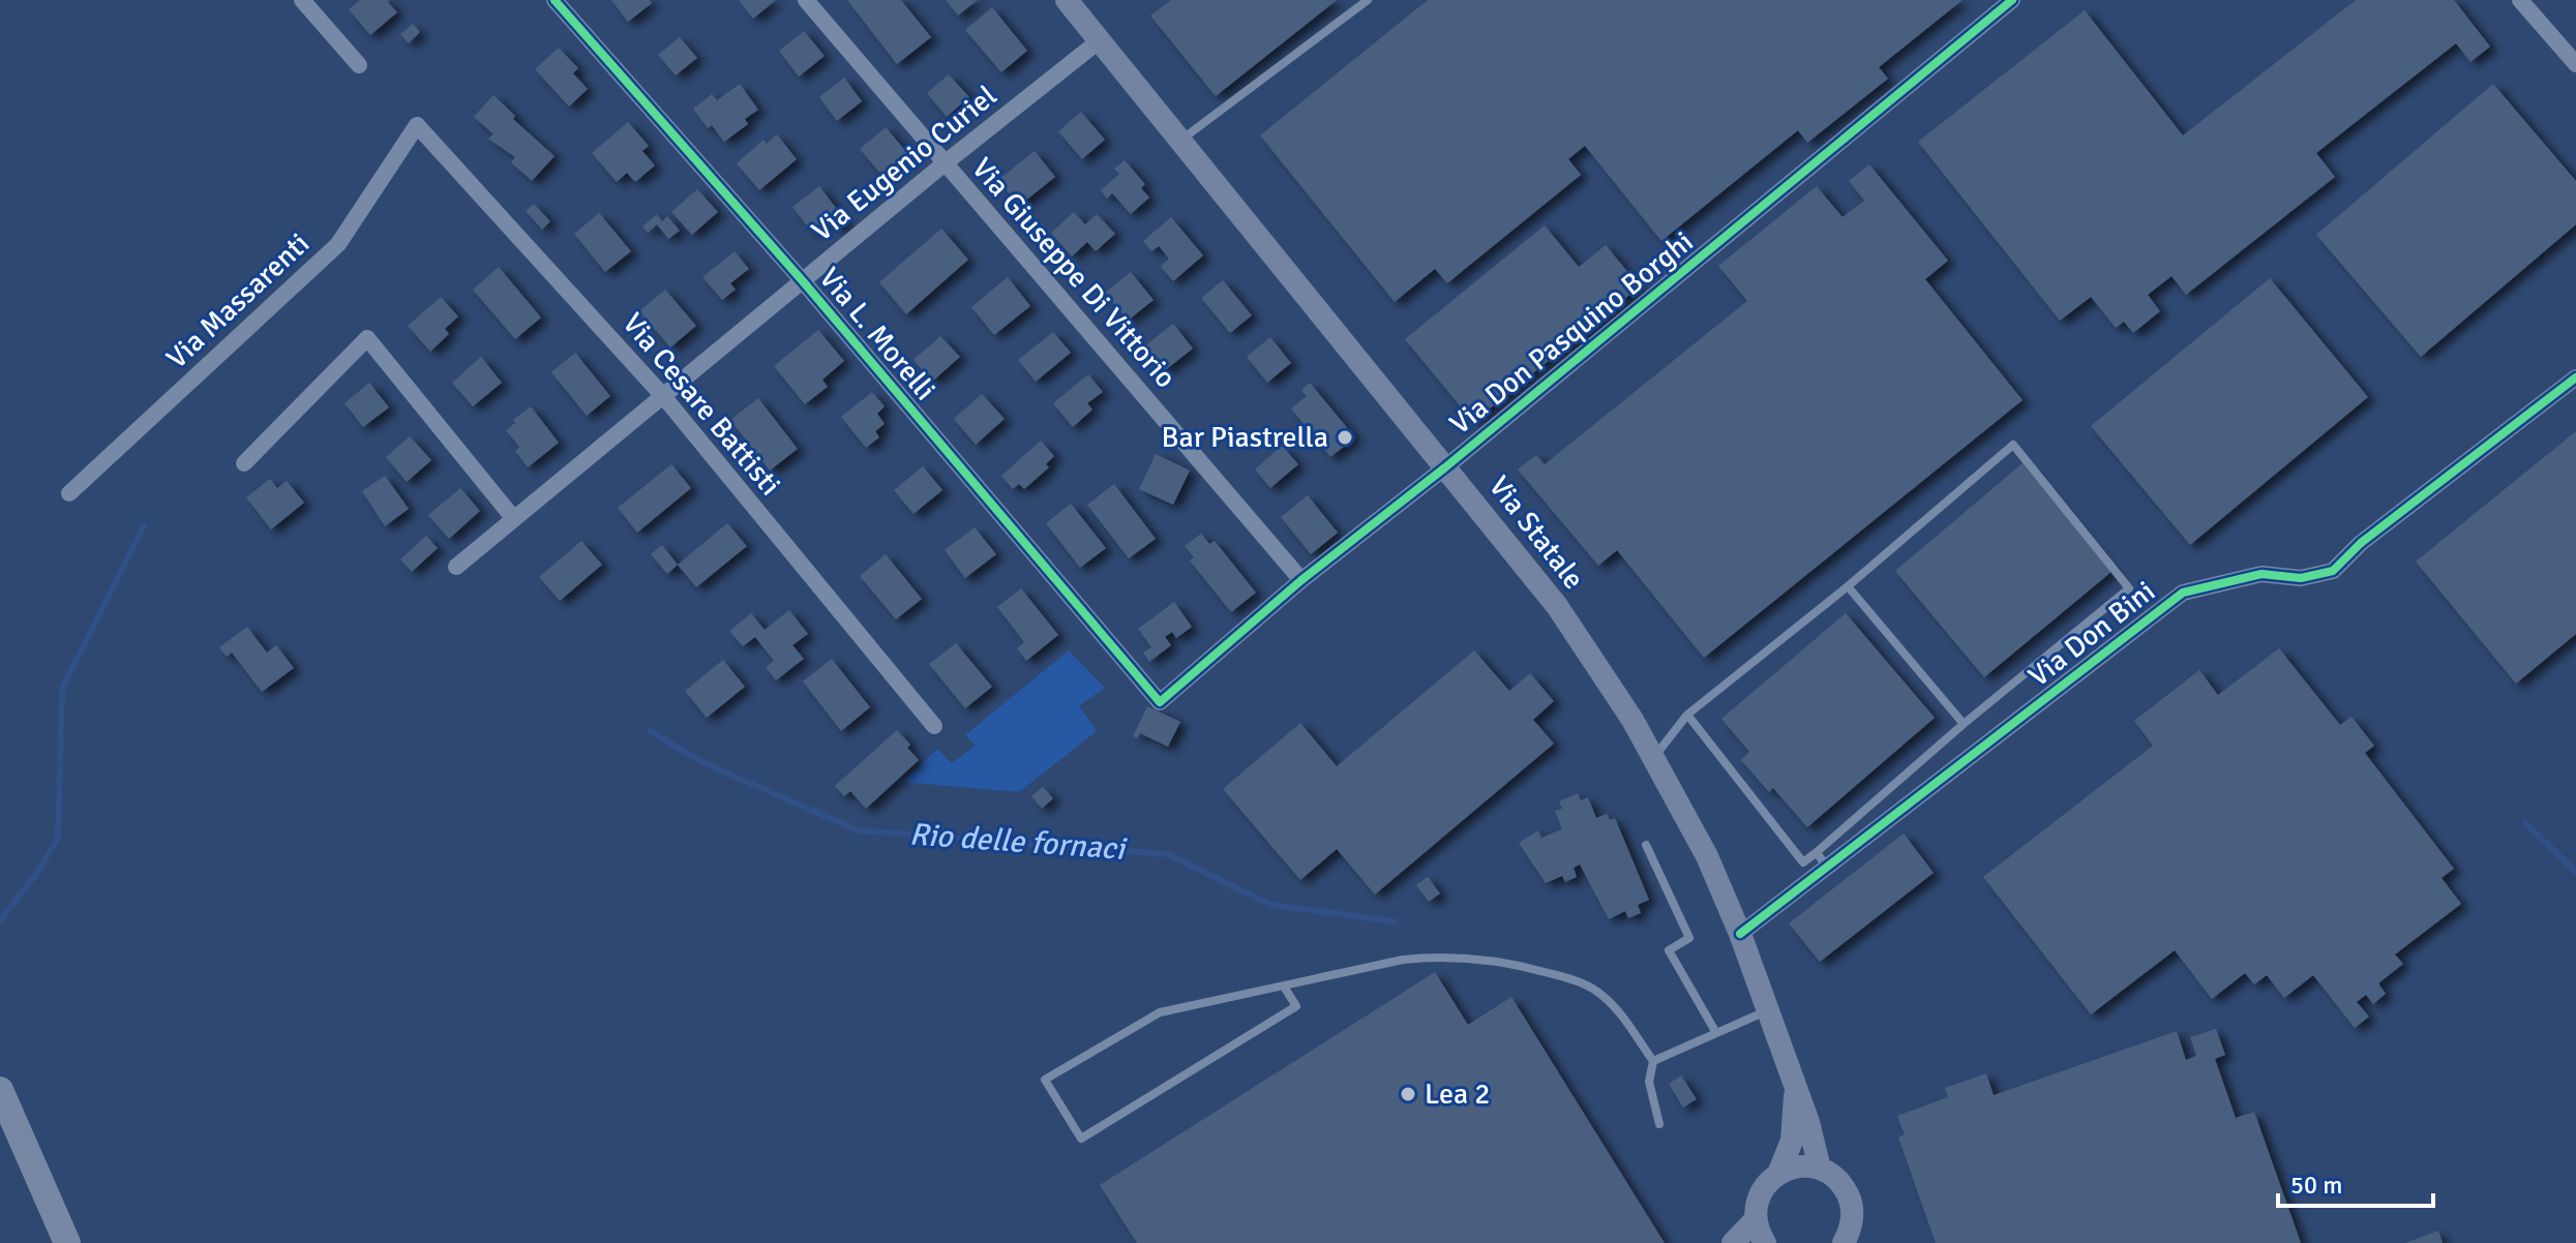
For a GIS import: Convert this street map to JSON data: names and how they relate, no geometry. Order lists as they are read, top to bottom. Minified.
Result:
{"streets":{"main road":["Via Statale"],"street":["Via Eugenio Curiel","Via Giuseppe Di Vittorio","Via Massarenti","Via Don Pasquino Borghi","Via L. Morelli","Via Cesare Battisti","Via Don Bini"]},"crossings":[["Via Eugenio Curiel","Via Giuseppe Di Vittorio"],["Via Eugenio Curiel","Via L. Morelli"],["Via Eugenio Curiel","Via Cesare Battisti"],["Via Eugenio Curiel","Via Statale"],["Via Giuseppe Di Vittorio","Via Don Pasquino Borghi"],["Via Massarenti","Via Cesare Battisti"],["Via Don Pasquino Borghi","Via L. Morelli"],["Via Don Pasquino Borghi","Via Statale"],["Via Statale","Via Don Bini"]],"water":["Rio delle fornaci"],"places":["Bar Piastrella","Lea 2"],"scale_bar":"50 m"}
